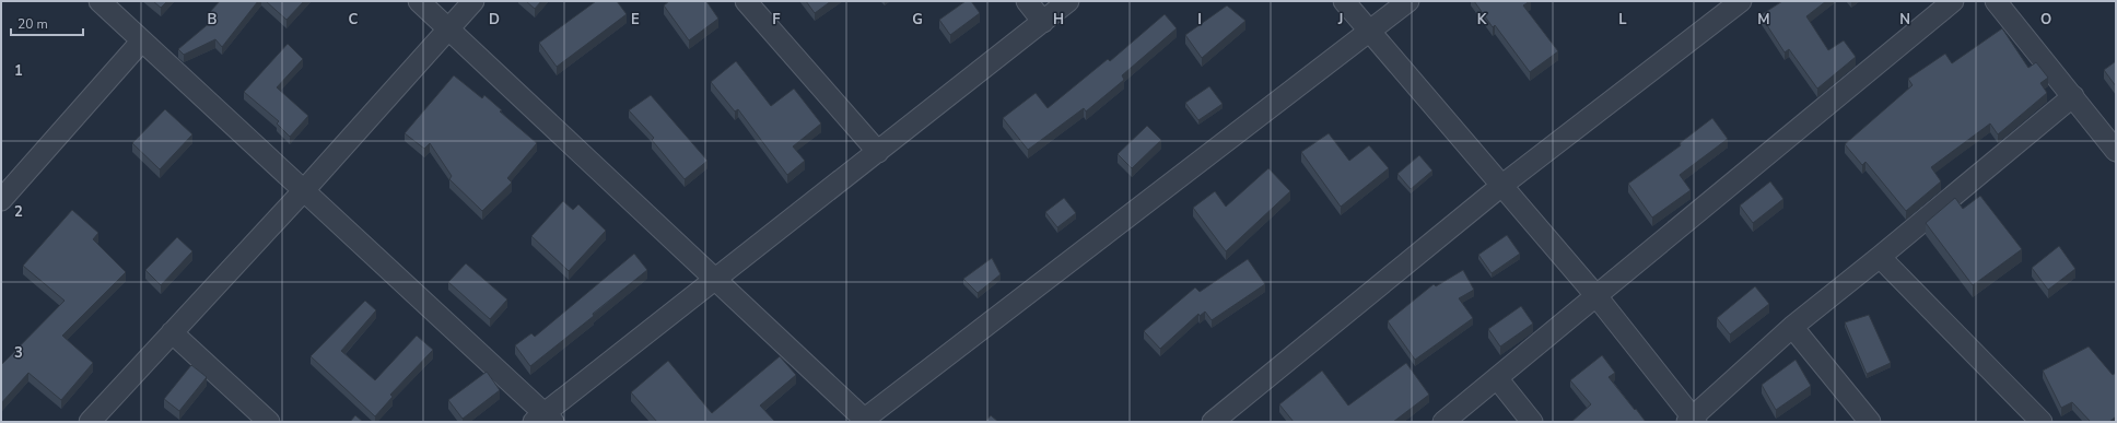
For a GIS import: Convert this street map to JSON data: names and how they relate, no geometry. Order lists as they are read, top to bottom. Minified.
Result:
{"scale_bar":"20 m","grid":{"columns":["B","C","D","E","F","G","H","I","J","K","L","M","N","O"],"rows":["1","2","3"]}}
